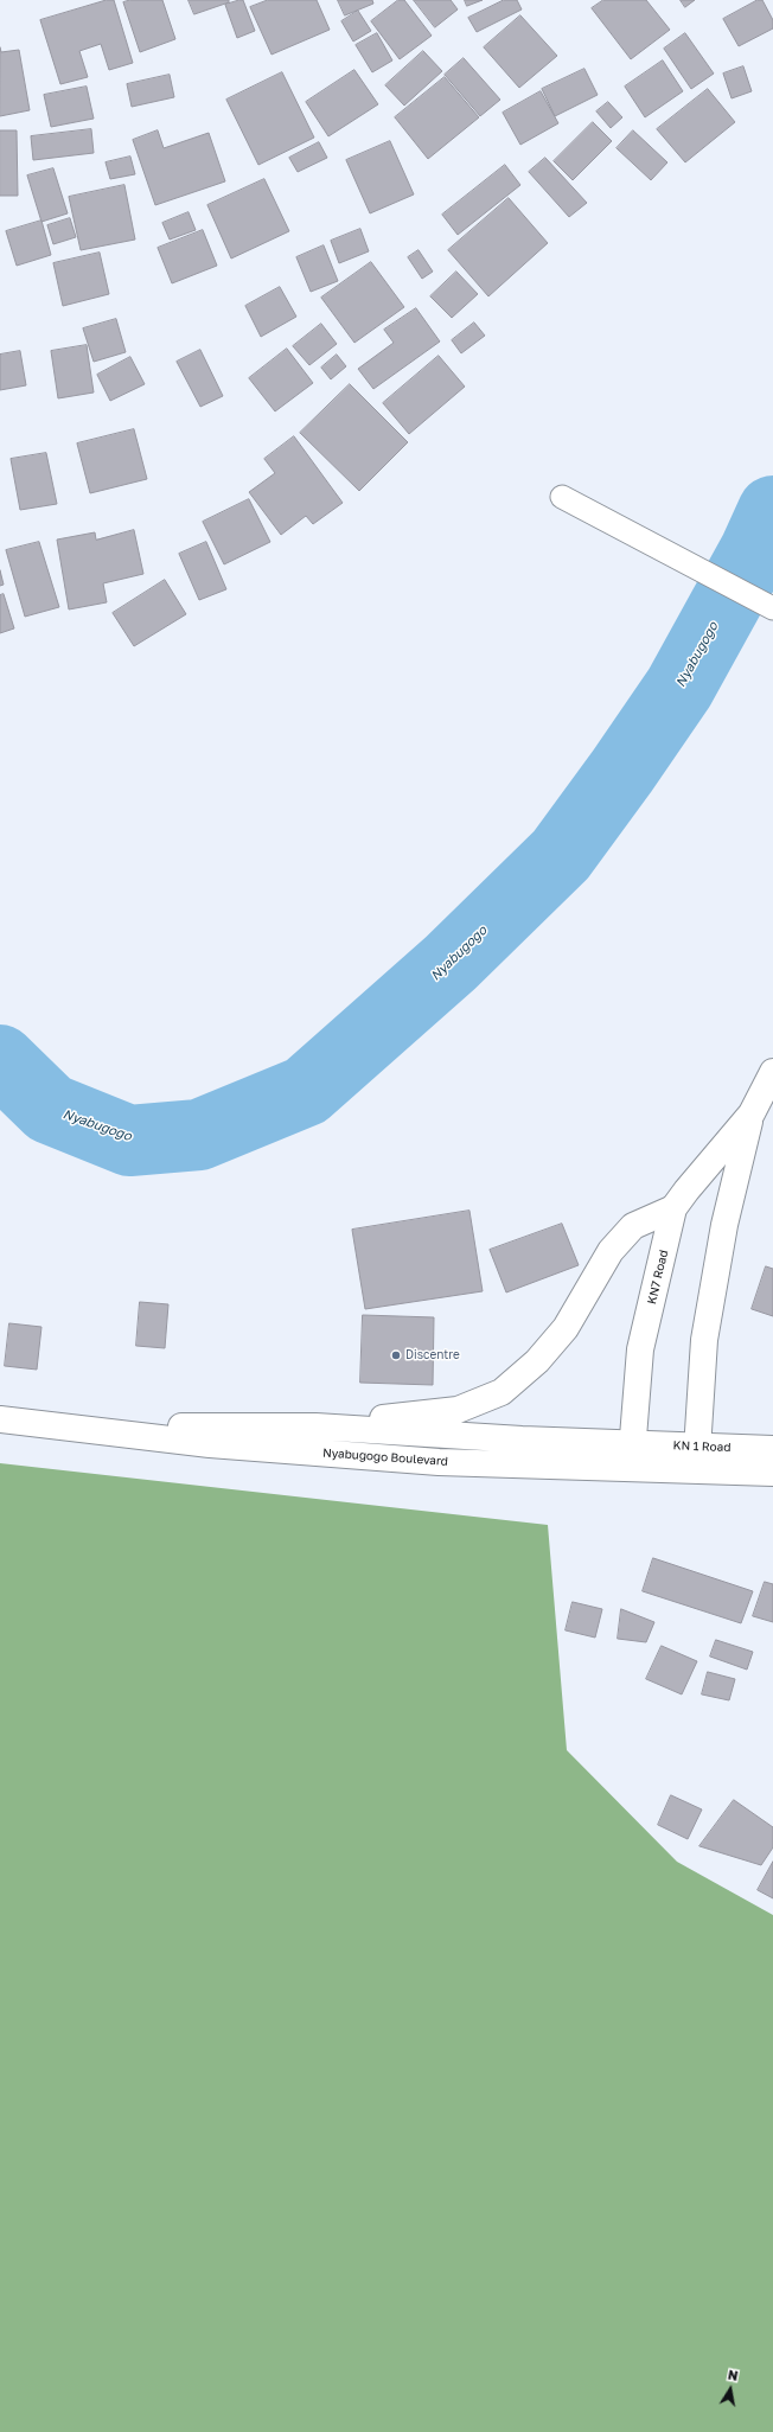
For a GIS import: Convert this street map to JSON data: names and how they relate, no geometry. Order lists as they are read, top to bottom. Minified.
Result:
{"streets":{"main road":["KN7 Road","KN 1 Road","Nyabugogo Boulevard"]},"crossings":[["KN7 Road","KN 1 Road"],["KN7 Road","Nyabugogo Boulevard"],["KN 1 Road","Nyabugogo Boulevard"]],"water":["Nyabugogo"],"places":["Discentre"],"north":"top"}
